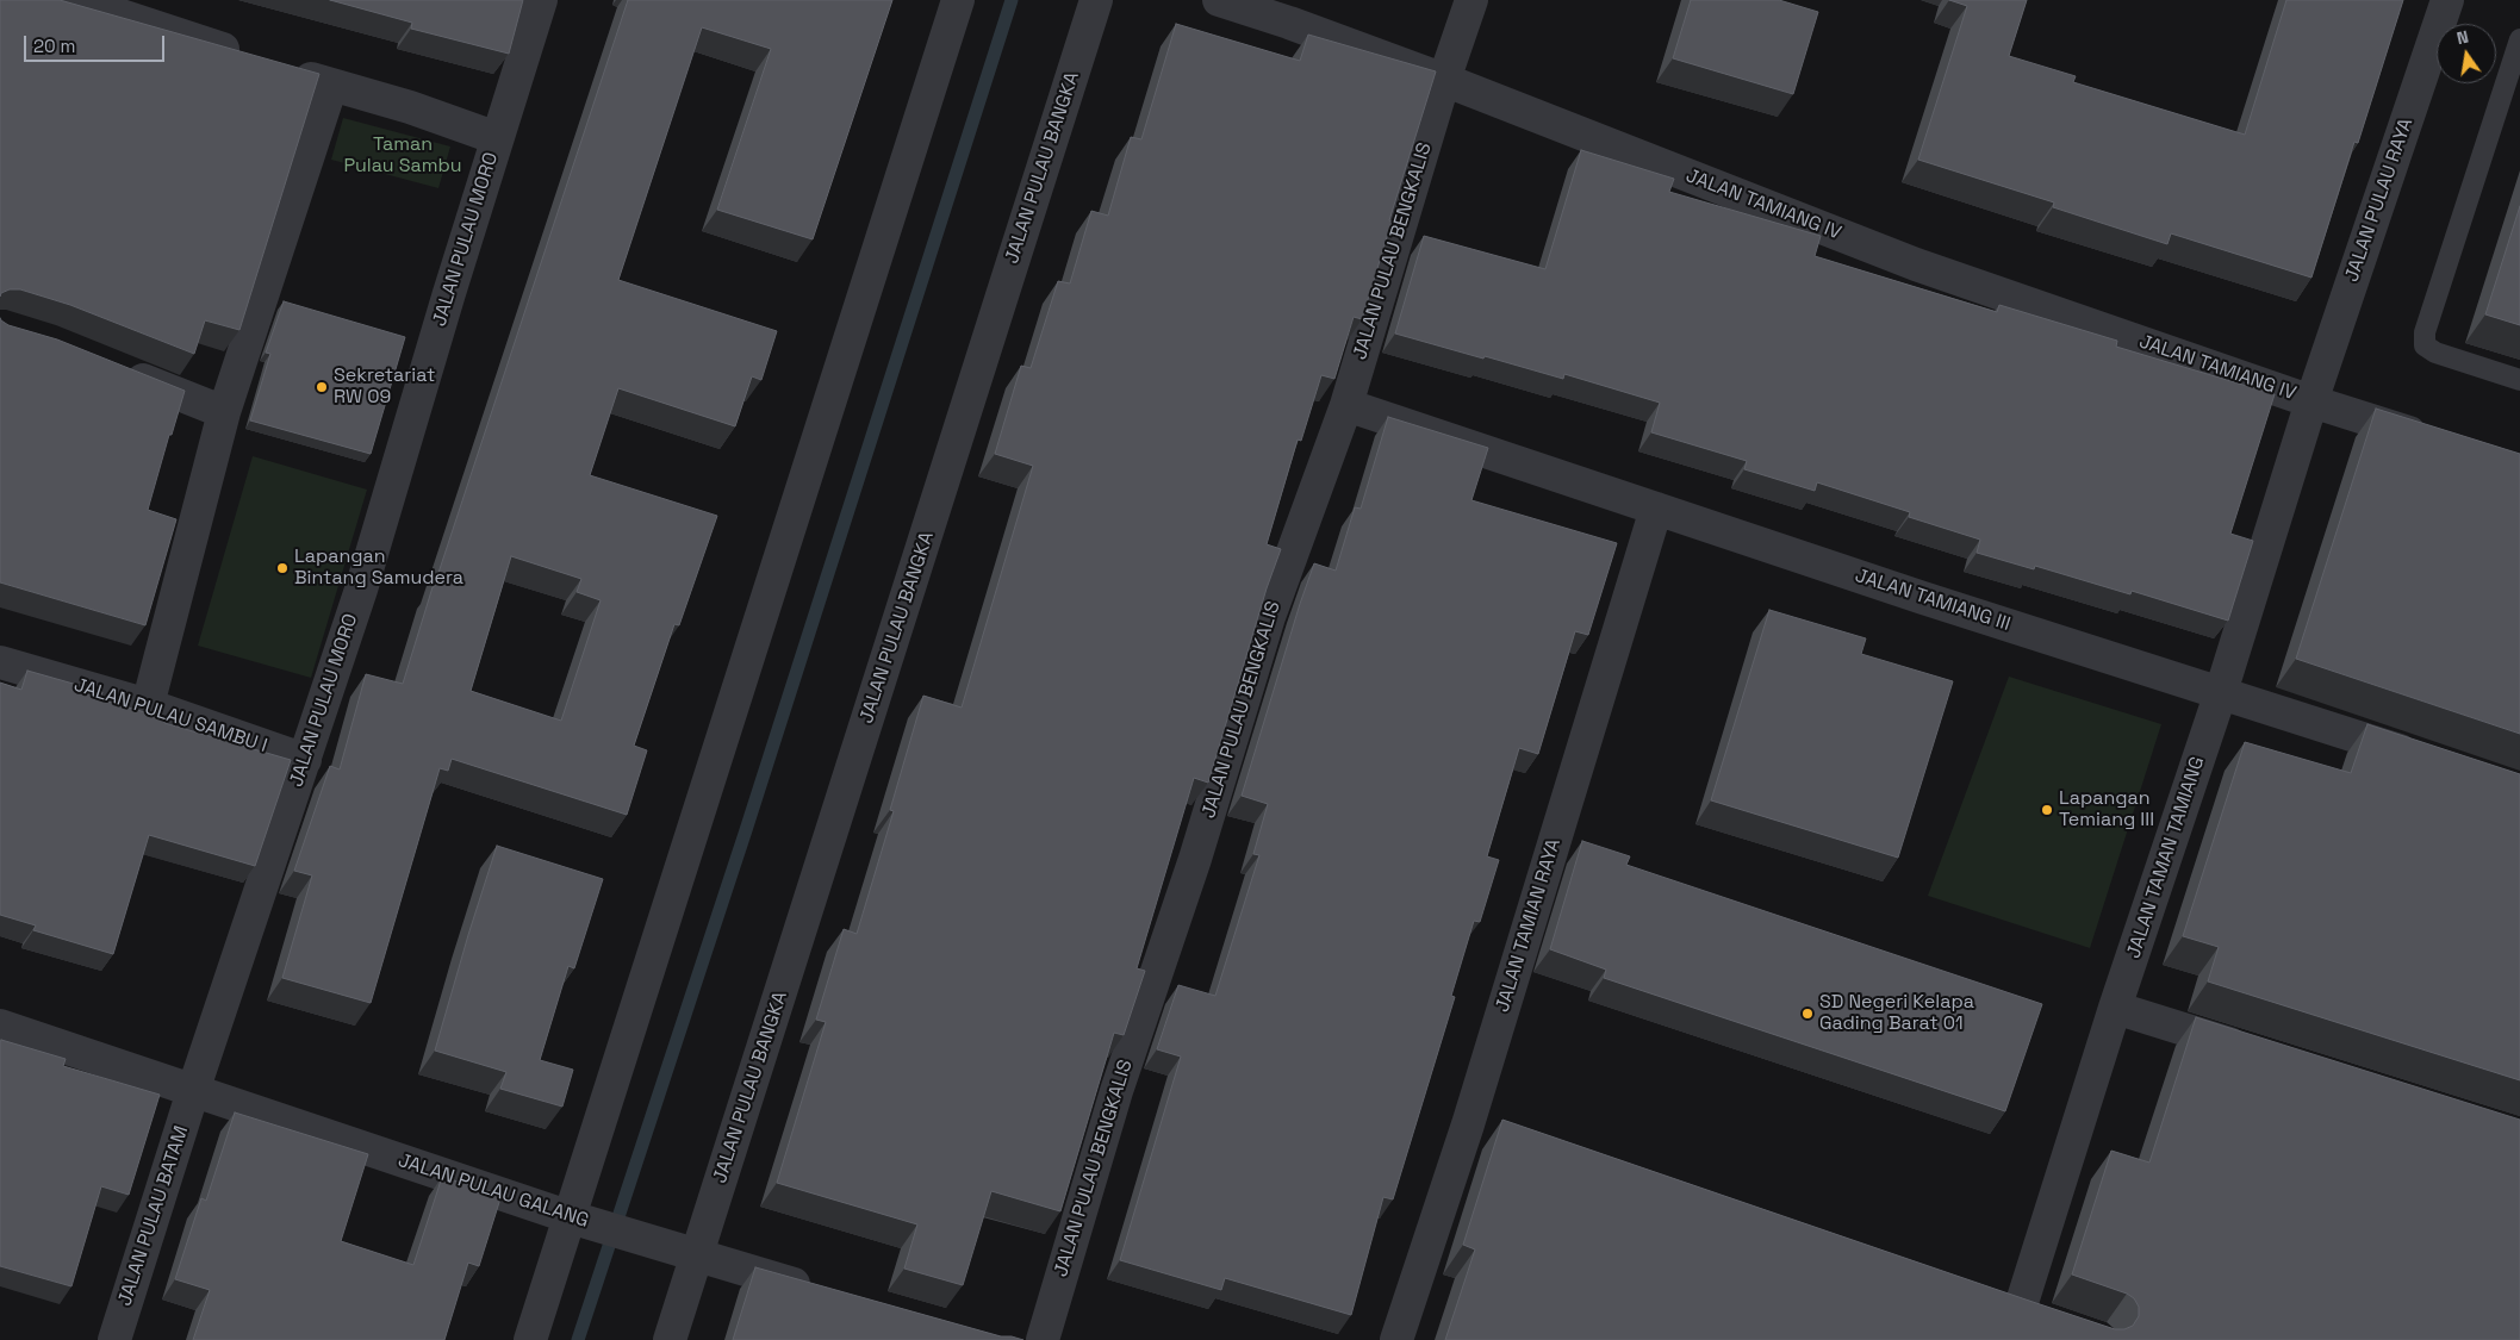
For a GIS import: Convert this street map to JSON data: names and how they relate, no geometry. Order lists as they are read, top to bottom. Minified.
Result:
{"streets":{"street":["JALAN PULAU BANGKA","JALAN PULAU RAYA","JALAN TAMIANG IV","JALAN PULAU MORO","JALAN PULAU BENGKALIS","JALAN TAMIANG III","JALAN PULAU SAMBU I","JALAN TAMAN TAMIANG","JALAN TAMIAN RAYA","JALAN PULAU GALANG","JALAN PULAU BATAM"]},"crossings":[["JALAN PULAU BANGKA","JALAN PULAU GALANG"],["JALAN PULAU RAYA","JALAN TAMIANG IV"],["JALAN PULAU RAYA","JALAN TAMAN TAMIANG"],["JALAN TAMIANG IV","JALAN PULAU BENGKALIS"],["JALAN TAMIANG IV","JALAN TAMAN TAMIANG"],["JALAN PULAU MORO","JALAN PULAU SAMBU I"],["JALAN PULAU MORO","JALAN PULAU GALANG"],["JALAN PULAU MORO","JALAN PULAU BATAM"],["JALAN PULAU BENGKALIS","JALAN TAMIANG III"],["JALAN TAMIANG III","JALAN TAMAN TAMIANG"],["JALAN TAMIANG III","JALAN TAMIAN RAYA"],["JALAN PULAU GALANG","JALAN PULAU BATAM"]],"parks":["Taman Pulau Sambu"],"places":["Sekretariat RW 09","Lapangan Bintang Samudera","Lapangan Temiang III","SD Negeri Kelapa Gading Barat 01"],"scale_bar":"20 m","north":"top"}
